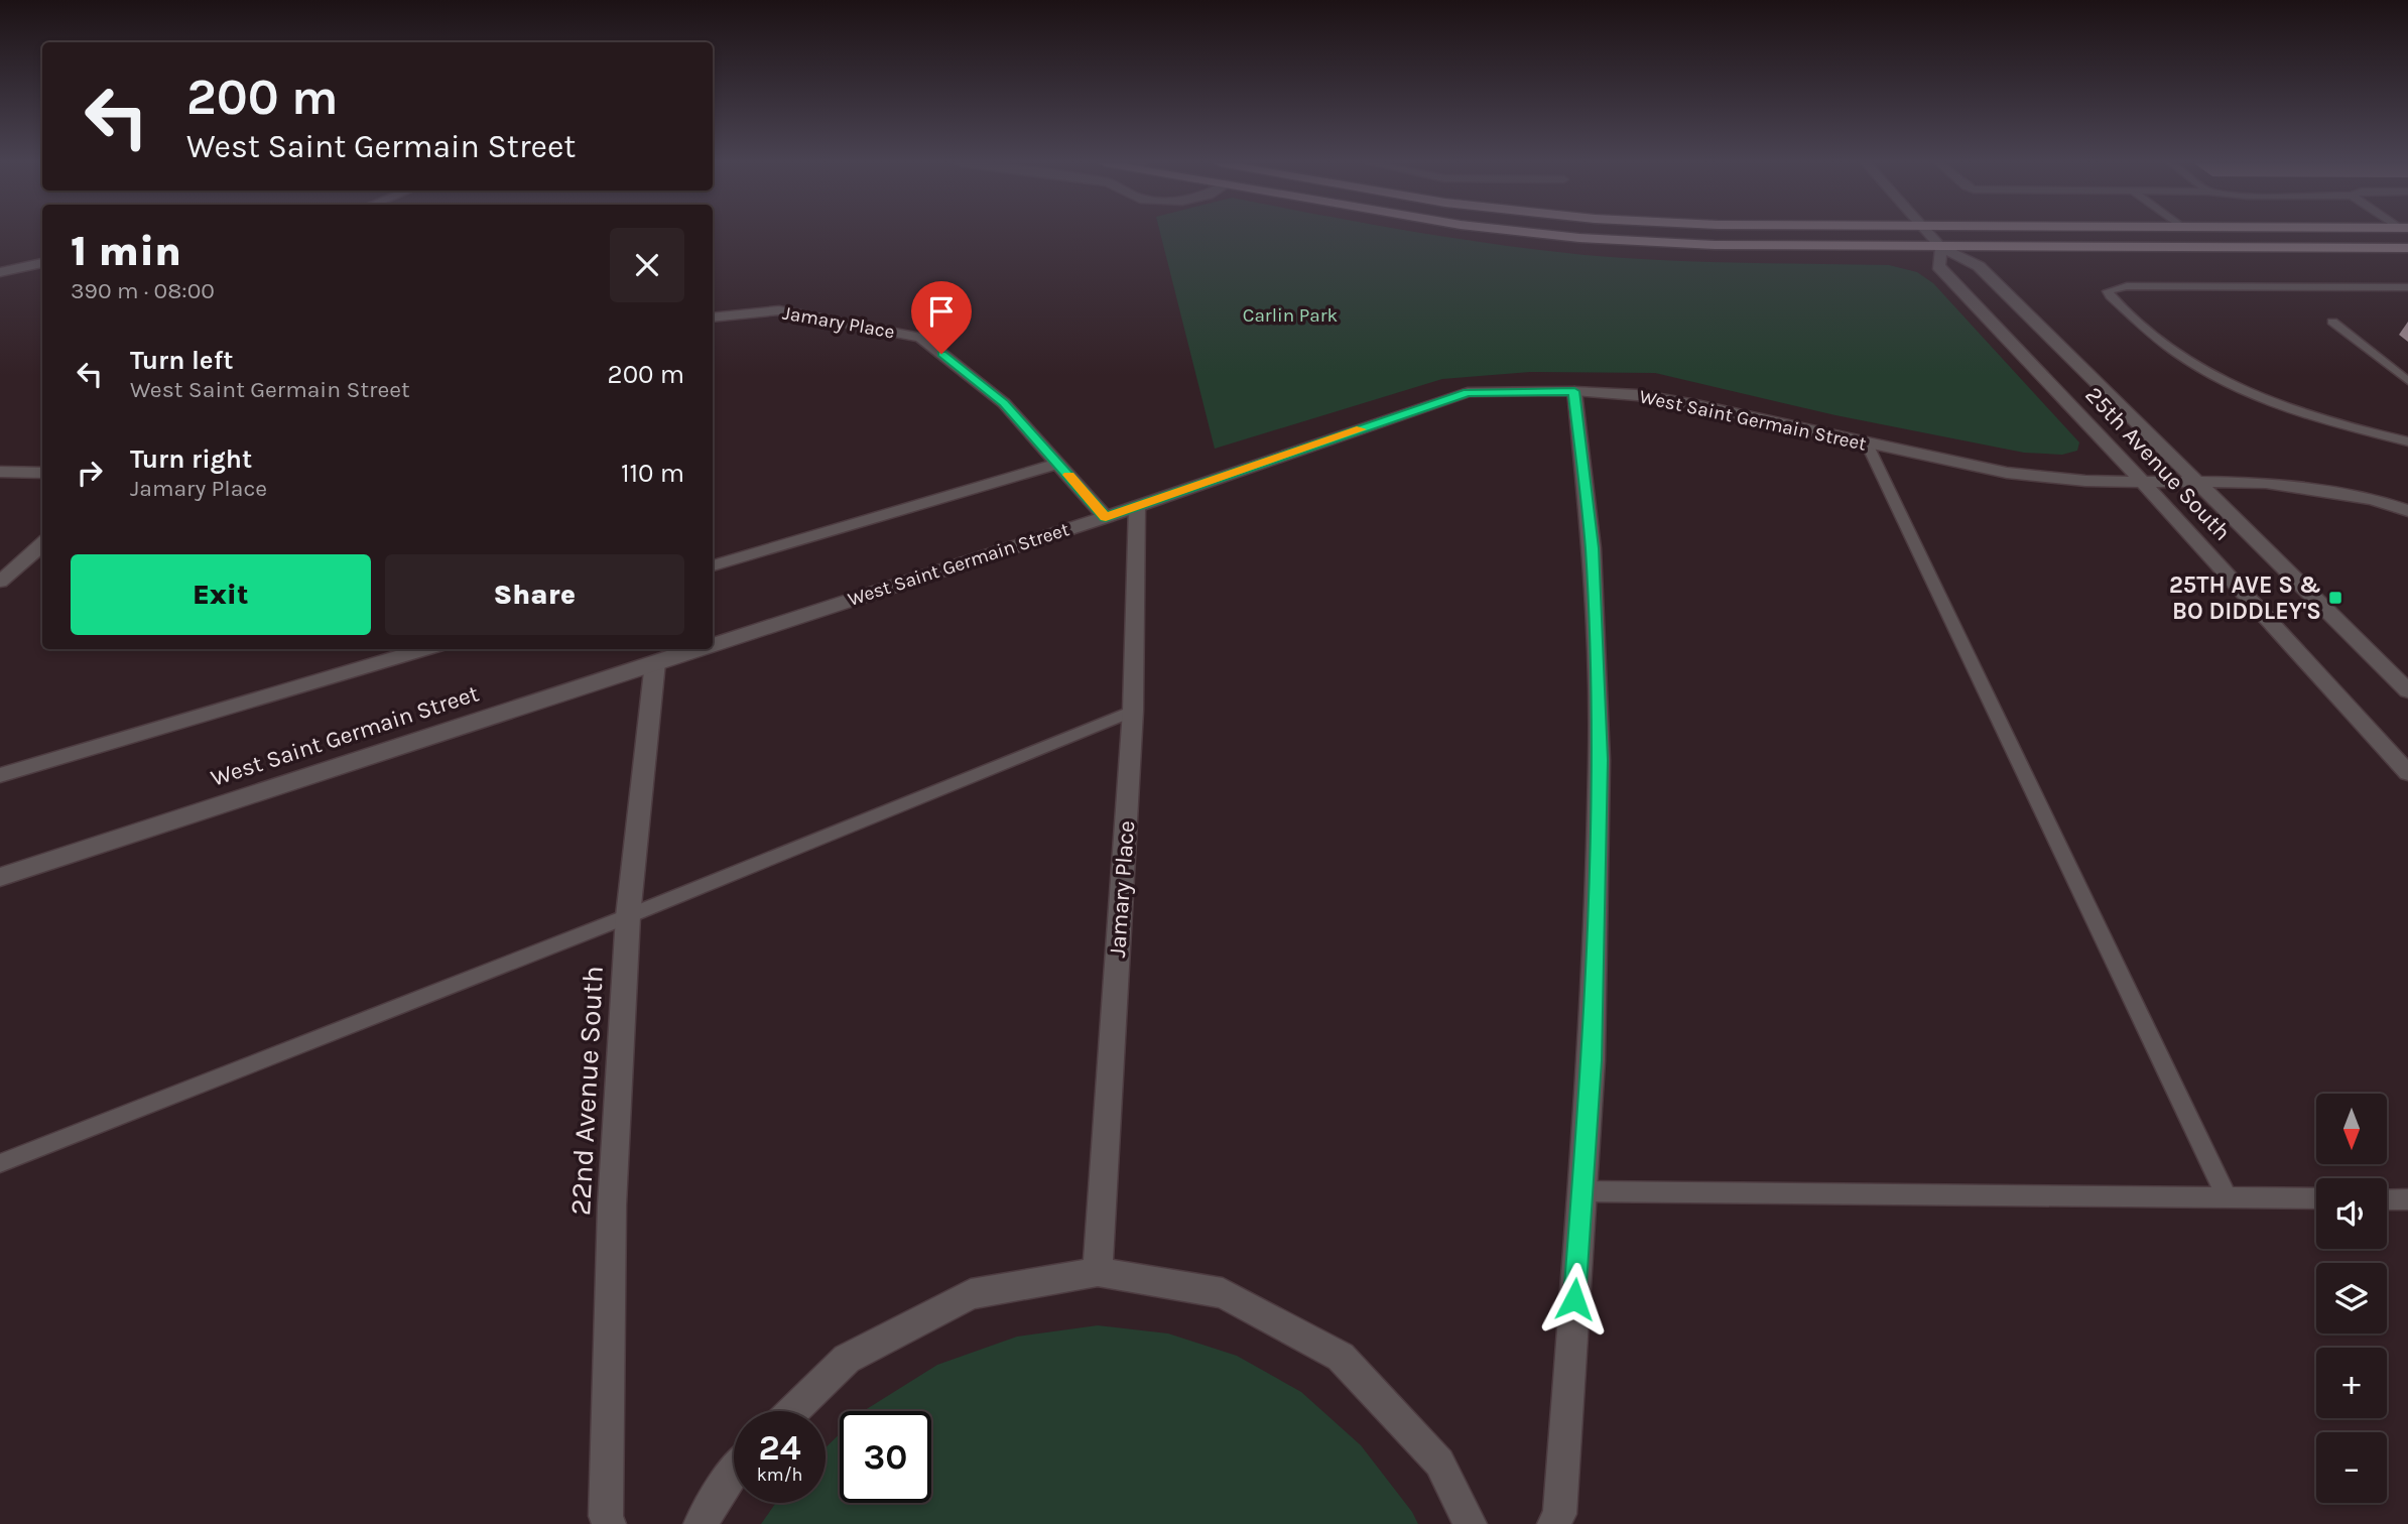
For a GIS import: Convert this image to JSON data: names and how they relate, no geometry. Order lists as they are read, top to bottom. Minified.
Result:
{"streets":{"street":["Jamary Place","West Saint Germain Street","25th Avenue South","22nd Avenue South"]},"crossings":[["Jamary Place","West Saint Germain Street"],["West Saint Germain Street","25th Avenue South"],["West Saint Germain Street","22nd Avenue South"]],"parks":["Carlin Park"],"places":{"transit":["25TH AVE S & BO DIDDLEY'S"]},"north":"bottom","page":{"turn":["200 m","West Saint Germain Street"],"heading":["1 min","390 m · 08:00"],"list":[{"name":"Turn left","note":"West Saint Germain Street","value":"200 m"},{"name":"Turn right","note":"Jamary Place","value":"110 m"}],"buttons":["Exit","Share"],"map_buttons":["+","−"],"speed":"24 km/h","limit":"30"}}
